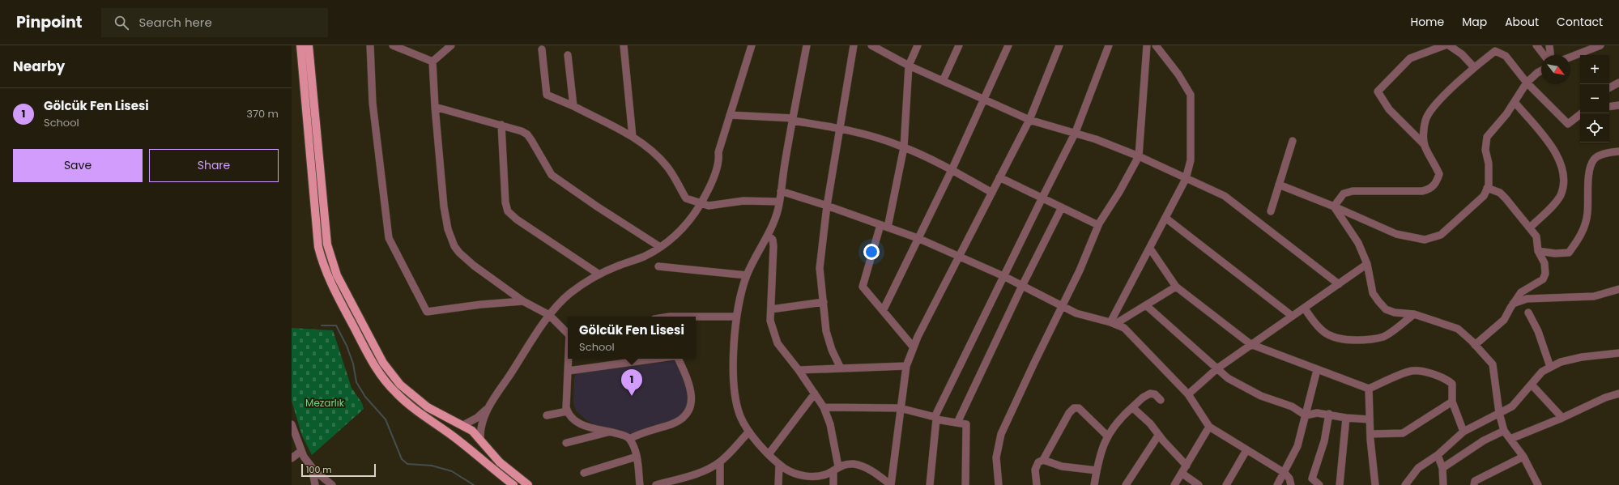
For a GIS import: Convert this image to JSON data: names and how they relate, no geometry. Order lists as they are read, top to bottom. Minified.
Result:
{"parks":["Mezarlık"],"scale_bar":"100 m","north":"bottom right","page":{"header":"Pinpoint","search":"Search here","nav":["Home","Map","About","Contact"],"heading":"Nearby","map_buttons":["+","−"],"list":[{"mark":"1","name":"Gölcük Fen Lisesi","note":"School","value":"370 m"}],"buttons":["Save","Share"],"popup":["Gölcük Fen Lisesi","School"],"pins":"1","scale":"100 m"}}
